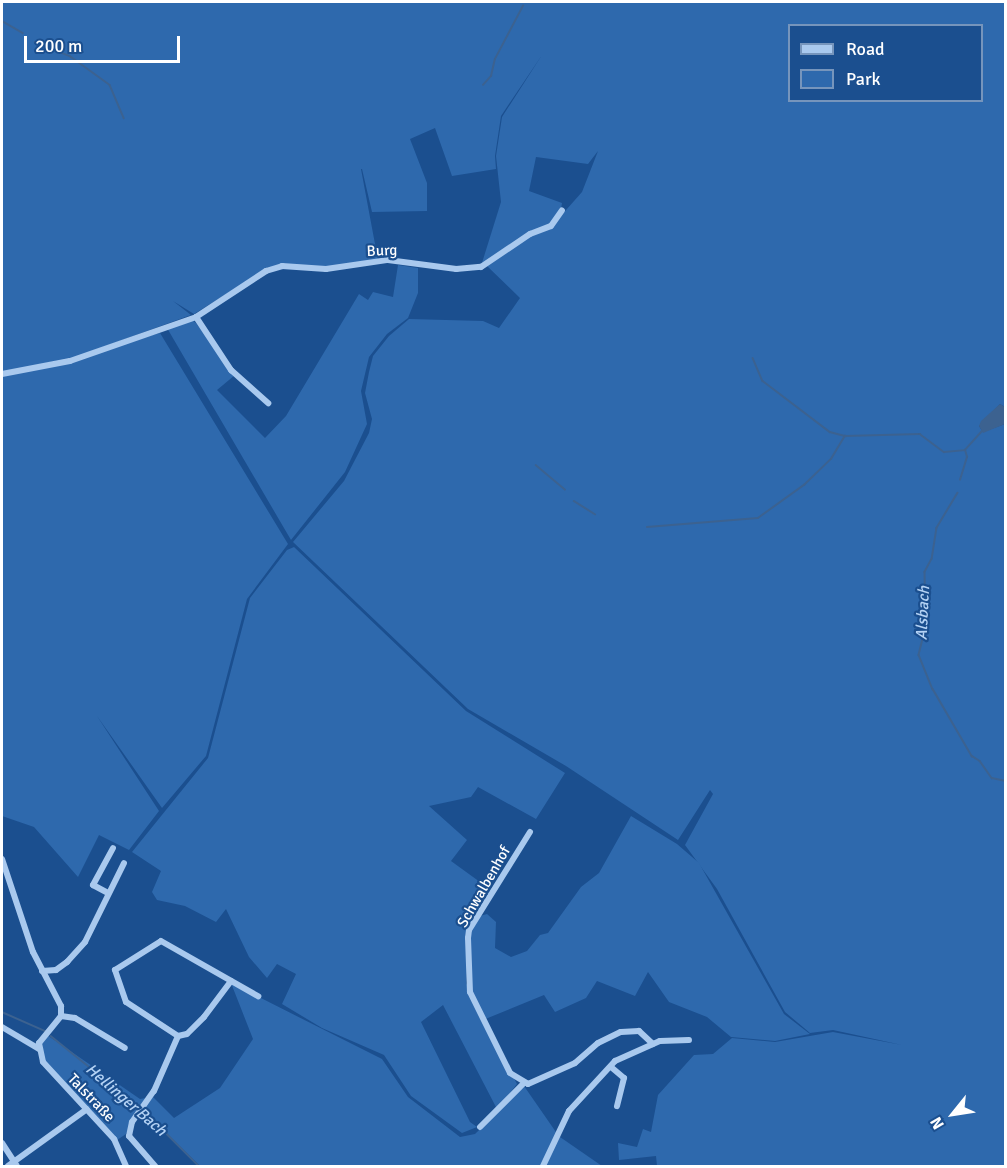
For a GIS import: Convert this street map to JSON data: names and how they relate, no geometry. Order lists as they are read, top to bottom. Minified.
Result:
{"streets":{"street":["Burg","Schwalbenhof","Talstraße"]},"water":["Alsbach","Hellinger Bach"],"legend":["Road","Park"],"scale_bar":"200 m","north":"bottom left"}
